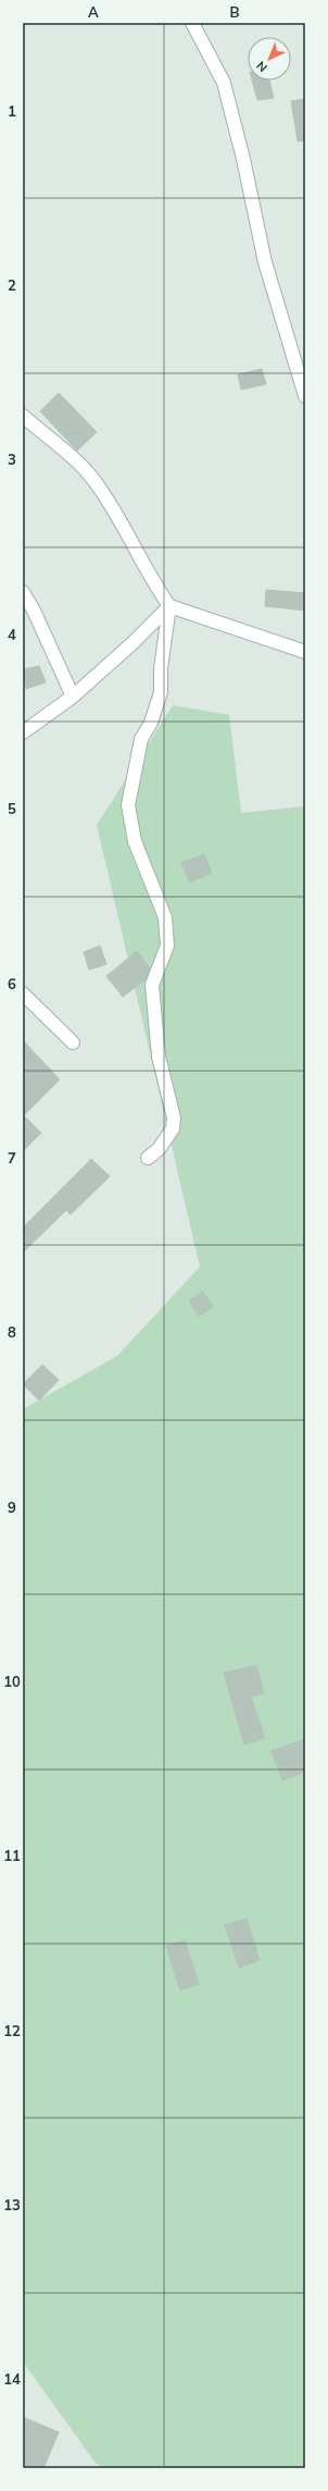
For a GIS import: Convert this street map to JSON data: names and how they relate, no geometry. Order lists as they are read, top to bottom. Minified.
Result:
{"north":"bottom left","grid":{"columns":["A","B"],"rows":["1","2","3","4","5","6","7","8","9","10","11","12","13","14"]}}
